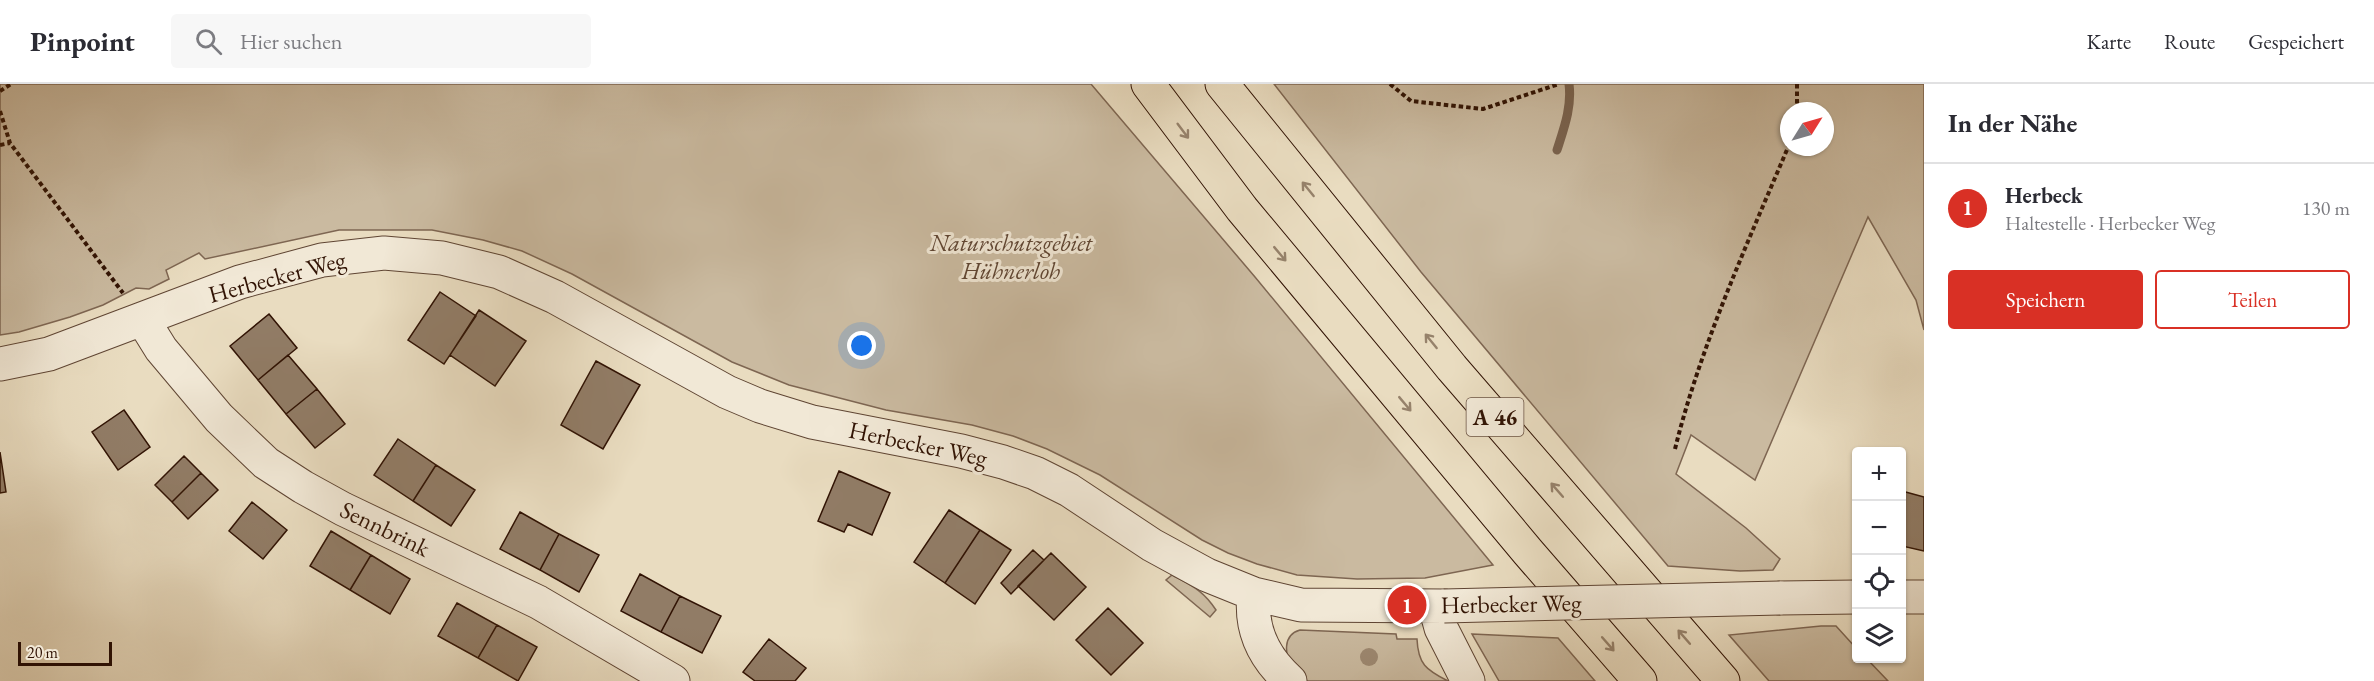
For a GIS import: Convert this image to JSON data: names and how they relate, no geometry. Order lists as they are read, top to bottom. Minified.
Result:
{"streets":{"highway":["A 46"],"street":["Herbecker Weg","Sennbrink"]},"crossings":[["Herbecker Weg","Sennbrink"]],"parks":["Naturschutzgebiet Hühnerloh"],"scale_bar":"20 m","north":"top right","page":{"header":"Pinpoint","search":"Hier suchen","nav":["Karte","Route","Gespeichert"],"heading":"In der Nähe","list":[{"mark":"1","name":"Herbeck","note":"Haltestelle · Herbecker Weg","value":"130 m"}],"buttons":["Speichern","Teilen"],"map_buttons":["+","−"],"pins":"1","scale":"20 m"}}
